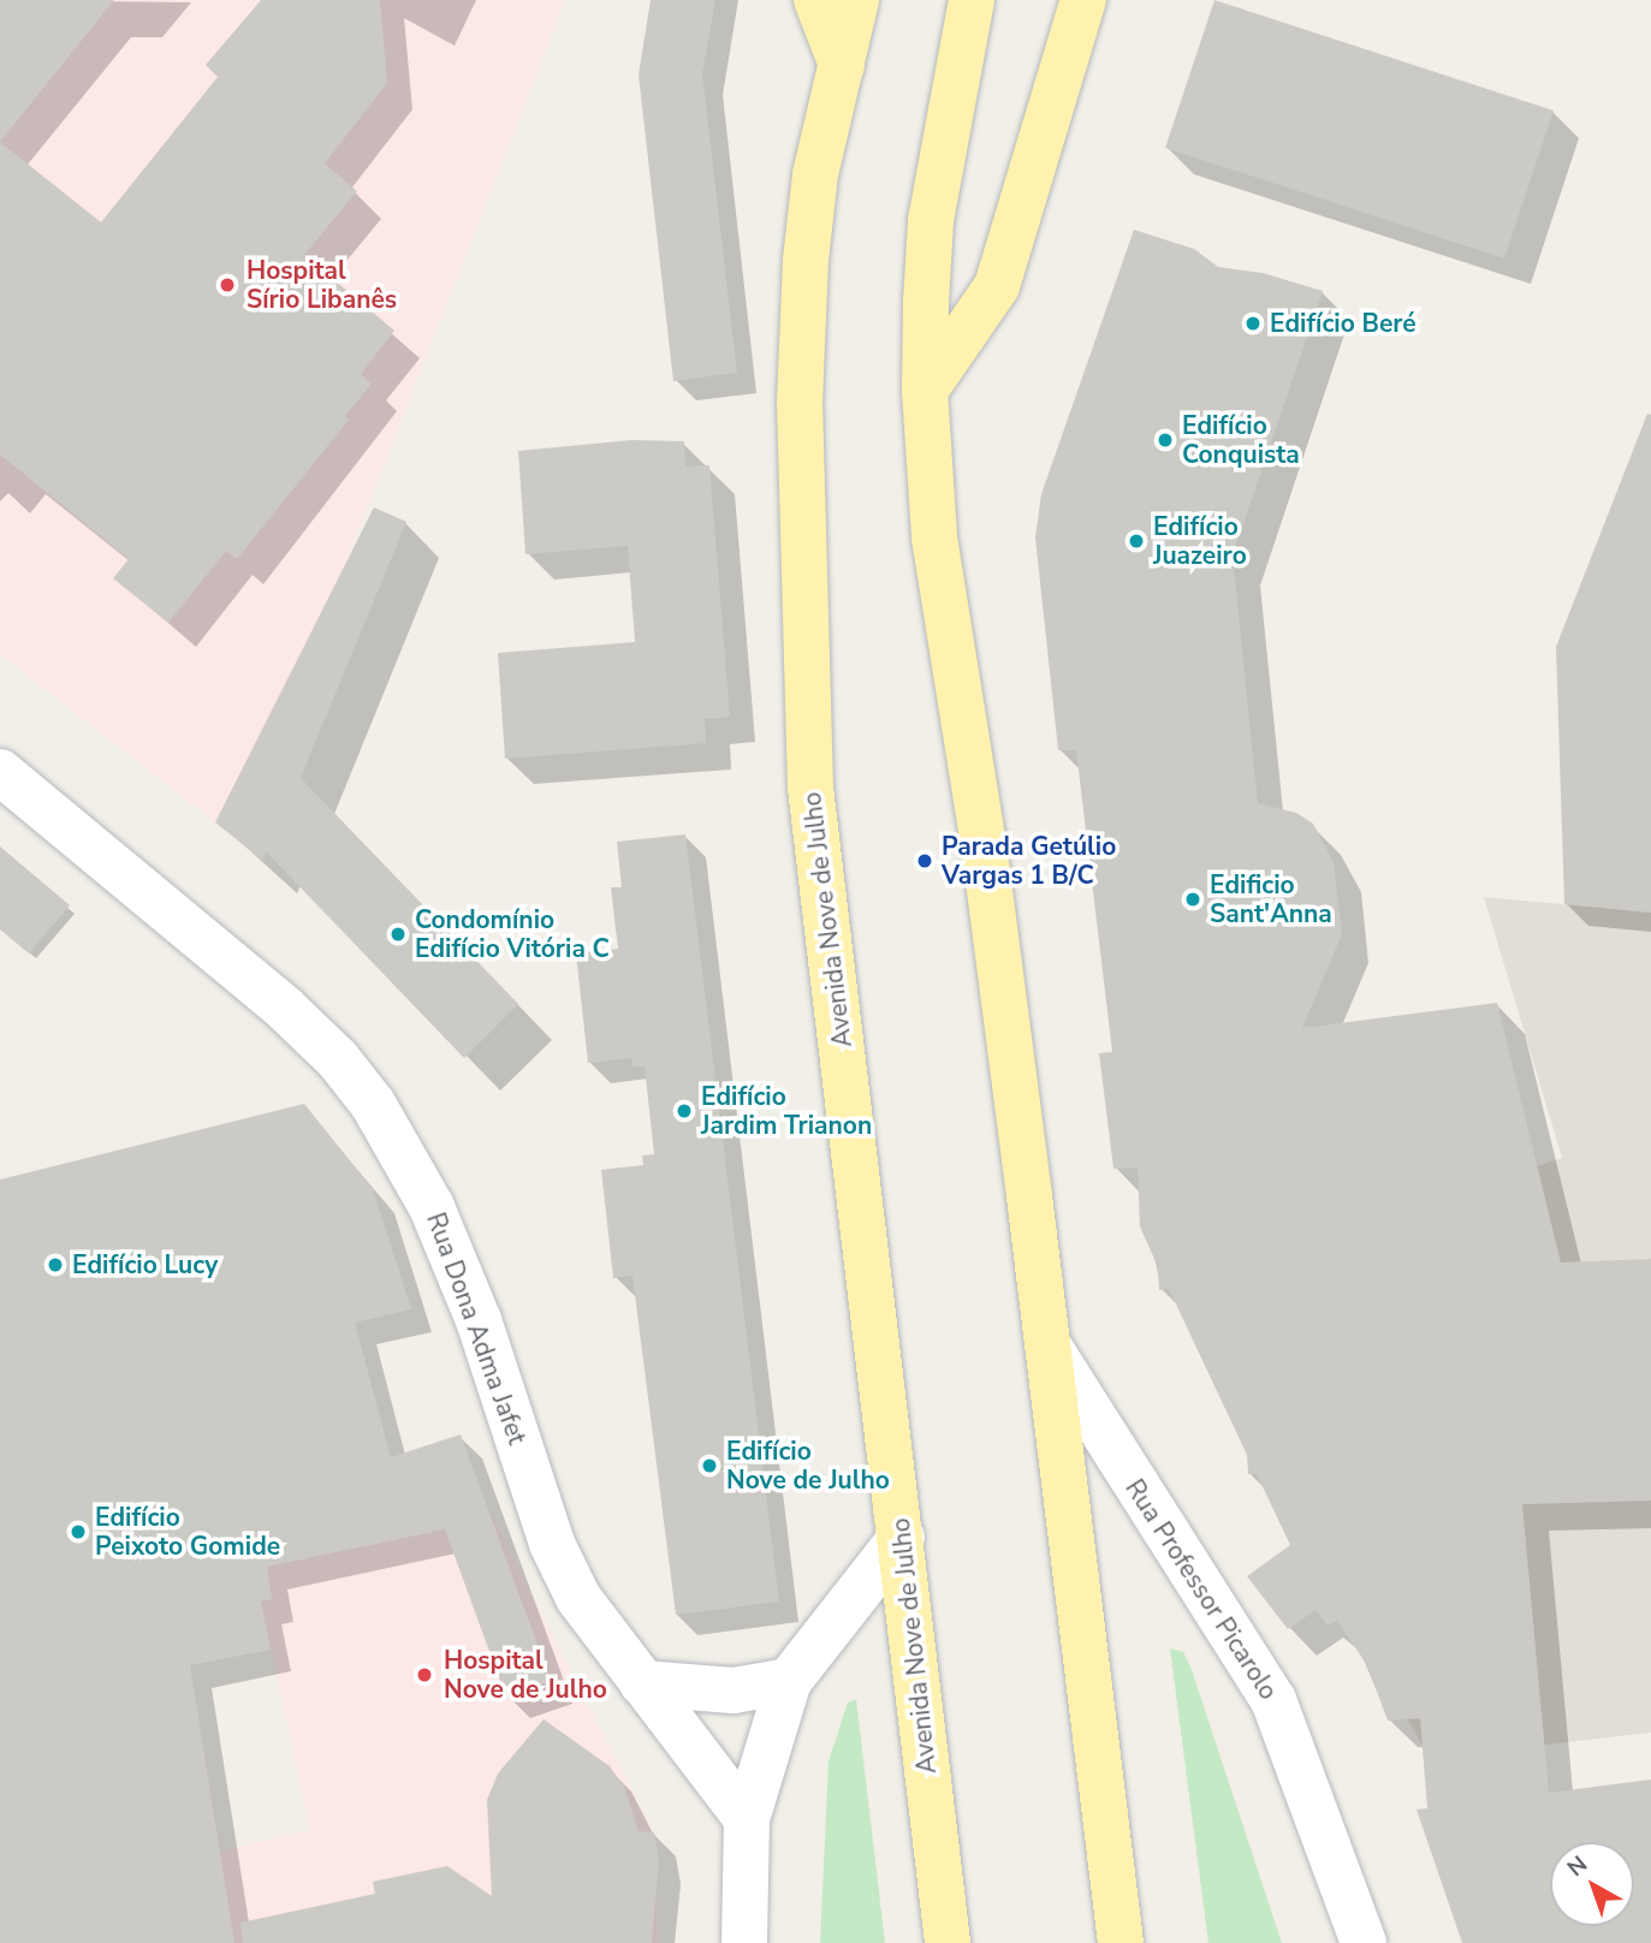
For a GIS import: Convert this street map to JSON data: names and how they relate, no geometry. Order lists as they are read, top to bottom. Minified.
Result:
{"streets":{"main road":["Avenida Nove de Julho"],"street":["Rua Dona Adma Jafet","Rua Professor Picarolo"]},"places":["Hospital Sírio Libanês","Edifício Beré","Edifício Conquista","Edifício Juazeiro","Parada Getúlio Vargas 1 B/C","Edificio Sant'Anna","Condomínio Edifício Vitória C","Edifício Jardim Trianon","Edifício Lucy","Edifício Nove de Julho","Edifício Peixoto Gomide","Hospital Nove de Julho"],"north":"top left"}
